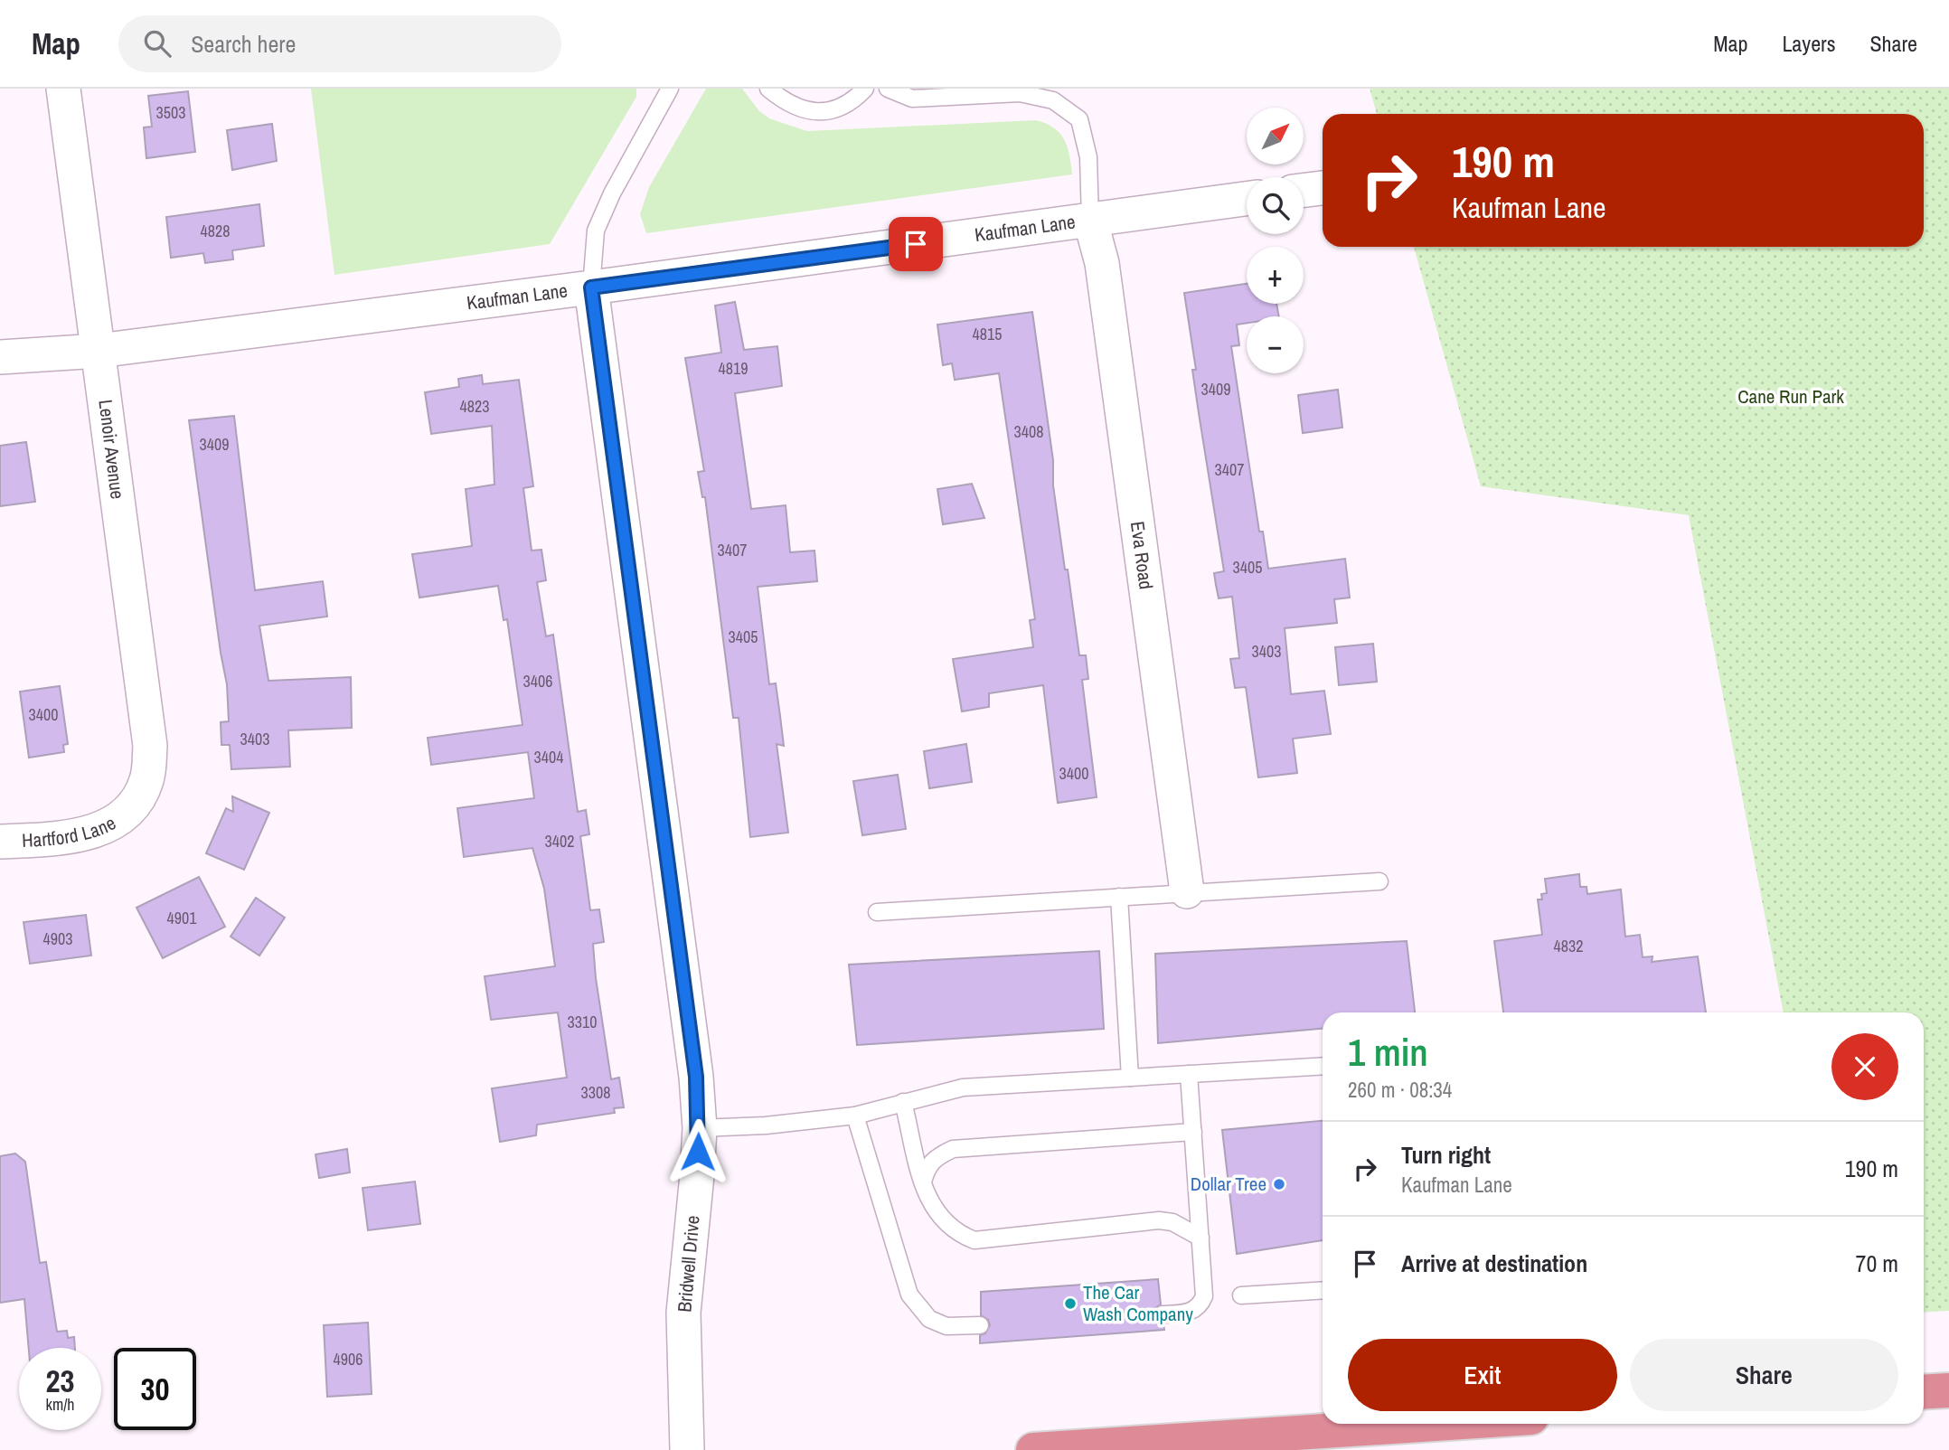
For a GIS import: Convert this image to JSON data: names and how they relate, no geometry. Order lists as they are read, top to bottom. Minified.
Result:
{"streets":{"street":["Kaufman Lane","Lenoir Avenue","Eva Road","Hartford Lane","Bridwell Drive"]},"crossings":[["Kaufman Lane","Lenoir Avenue"],["Kaufman Lane","Eva Road"],["Kaufman Lane","Bridwell Drive"],["Lenoir Avenue","Hartford Lane"]],"parks":["Cane Run Park"],"places":["Dollar Tree","The Car Wash Company"],"house_numbers":["3503","4828","4815","4819","3409","4823","3408","3409","3407","3407","3405","3405","3403","3406","3400","3403","3404","3400","3402","4901","4903","4832","3310","3308","4906"],"north":"top right","page":{"header":"Map","search":"Search here","nav":["Map","Layers","Share"],"map_buttons":["+","−"],"turn":["190 m","Kaufman Lane"],"heading":["1 min","260 m · 08:34"],"list":[{"name":"Turn right","note":"Kaufman Lane","value":"190 m"},{"name":"Arrive at destination","value":"70 m"}],"buttons":["Exit","Share"],"speed":"23 km/h","limit":"30"}}
